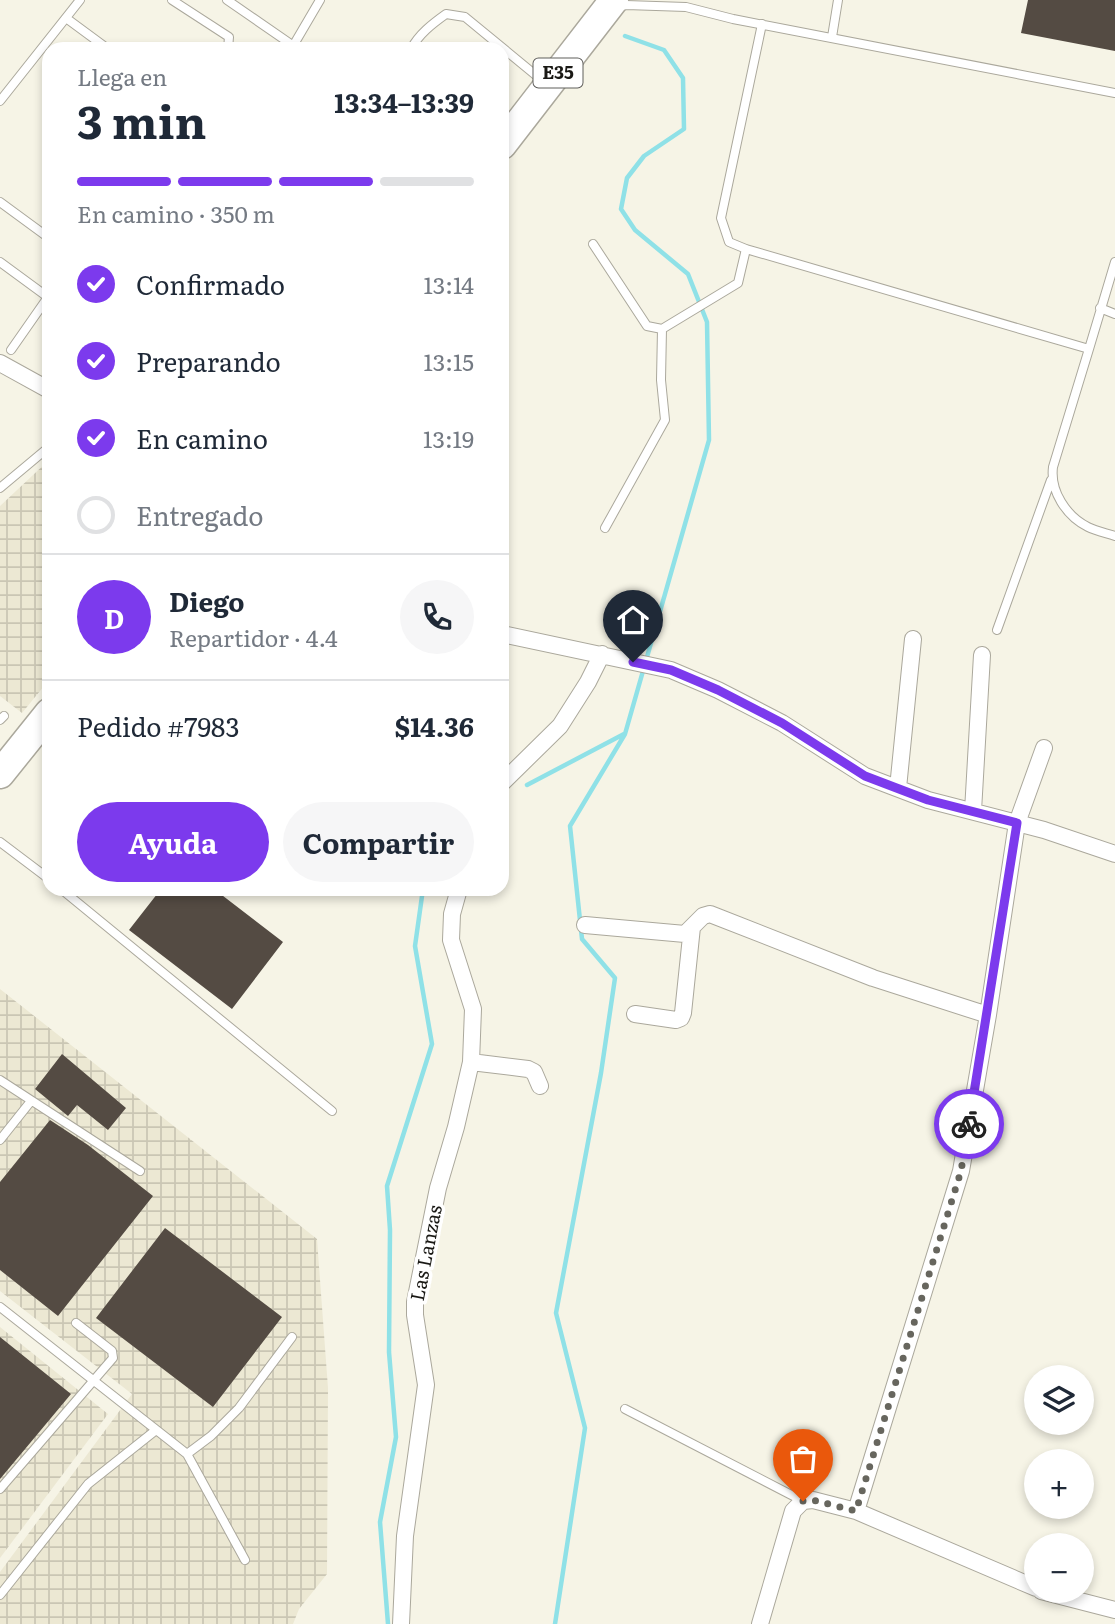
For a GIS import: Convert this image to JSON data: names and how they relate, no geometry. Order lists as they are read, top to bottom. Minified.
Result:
{"streets":{"highway":["E35"],"street":["Las Lanzas"]},"page":{"heading":["3 min","Llega en","13:34–13:39"],"panel":["Diego","Repartidor · 4.4","Pedido #7983","$14.36"],"bar":"En camino · 350 m","list":[["Confirmado","13:14"],["Preparando","13:15"],["En camino","13:19"],"Entregado"],"round":"D","buttons":["Ayuda","Compartir"],"map_buttons":["+","−"]}}
